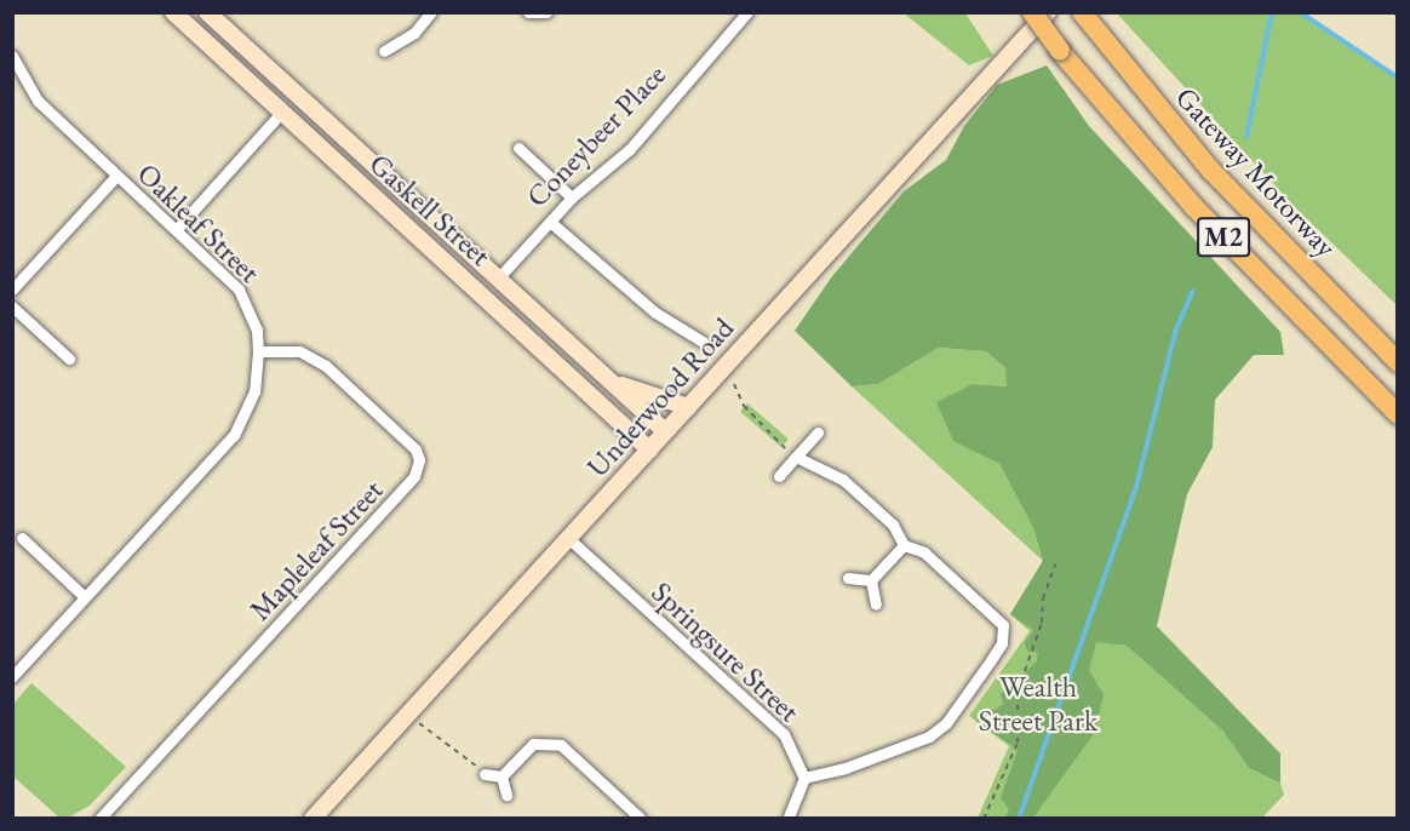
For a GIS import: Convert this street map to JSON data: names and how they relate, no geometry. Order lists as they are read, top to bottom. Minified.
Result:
{"streets":{"highway":["Gateway Motorway","M2"],"street":["Coneybeer Place","Gaskell Street","Oakleaf Street","Underwood Road","Mapleleaf Street","Springsure Street"]},"crossings":[["Coneybeer Place","Gaskell Street"],["Gaskell Street","Underwood Road"],["Oakleaf Street","Mapleleaf Street"],["M2","Underwood Road"],["Underwood Road","Springsure Street"]],"parks":["Wealth Street Park"]}
